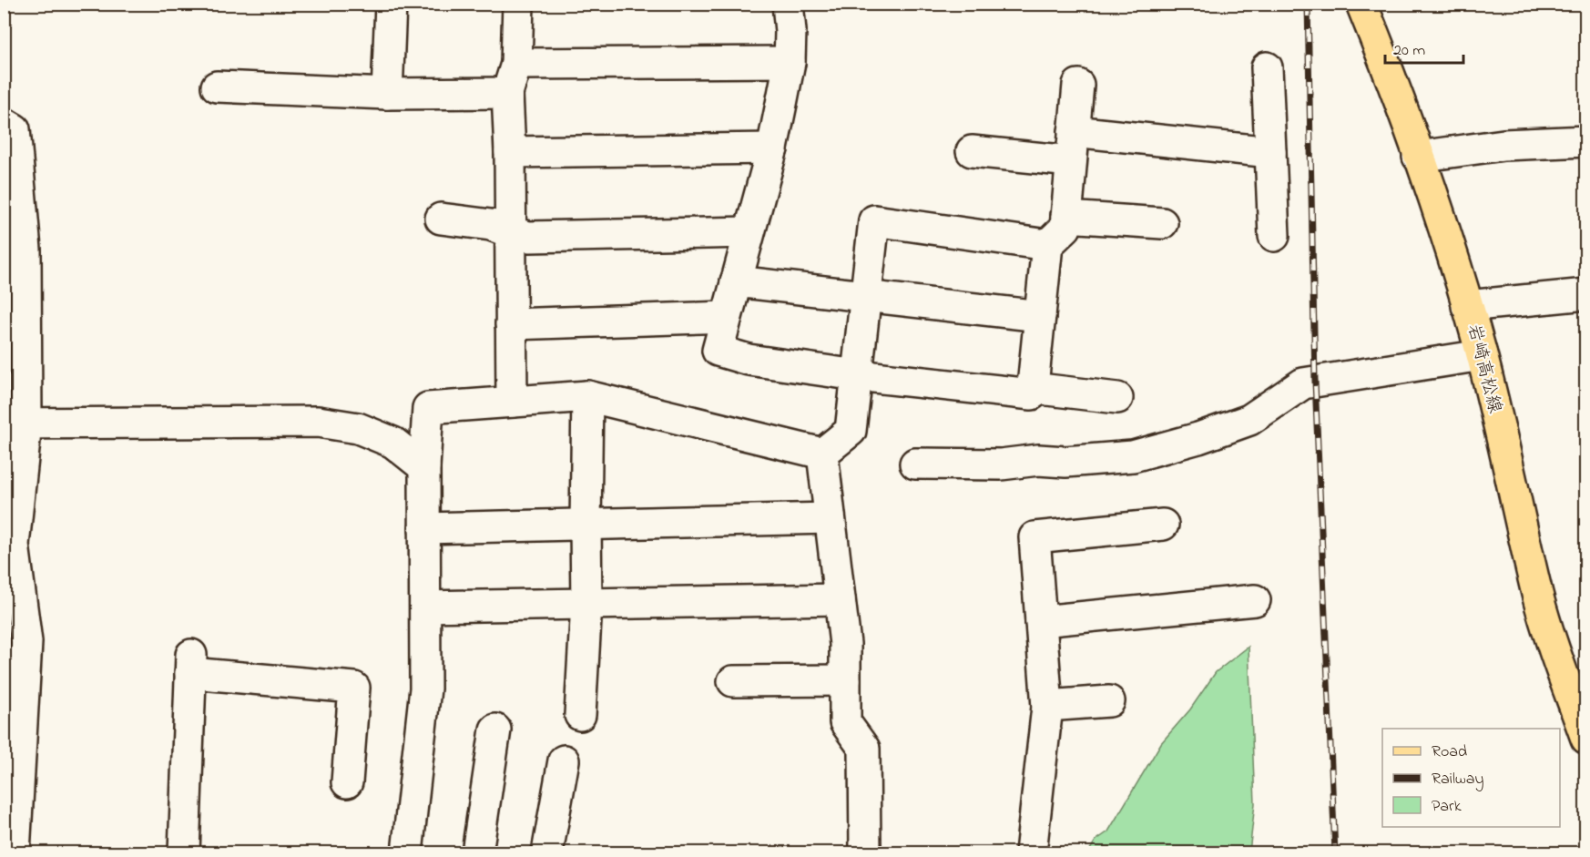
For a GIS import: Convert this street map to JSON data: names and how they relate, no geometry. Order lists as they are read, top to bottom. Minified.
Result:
{"streets":{"main road":["岩崎高松線"]},"legend":["Road","Railway","Park"],"scale_bar":"20 m"}
